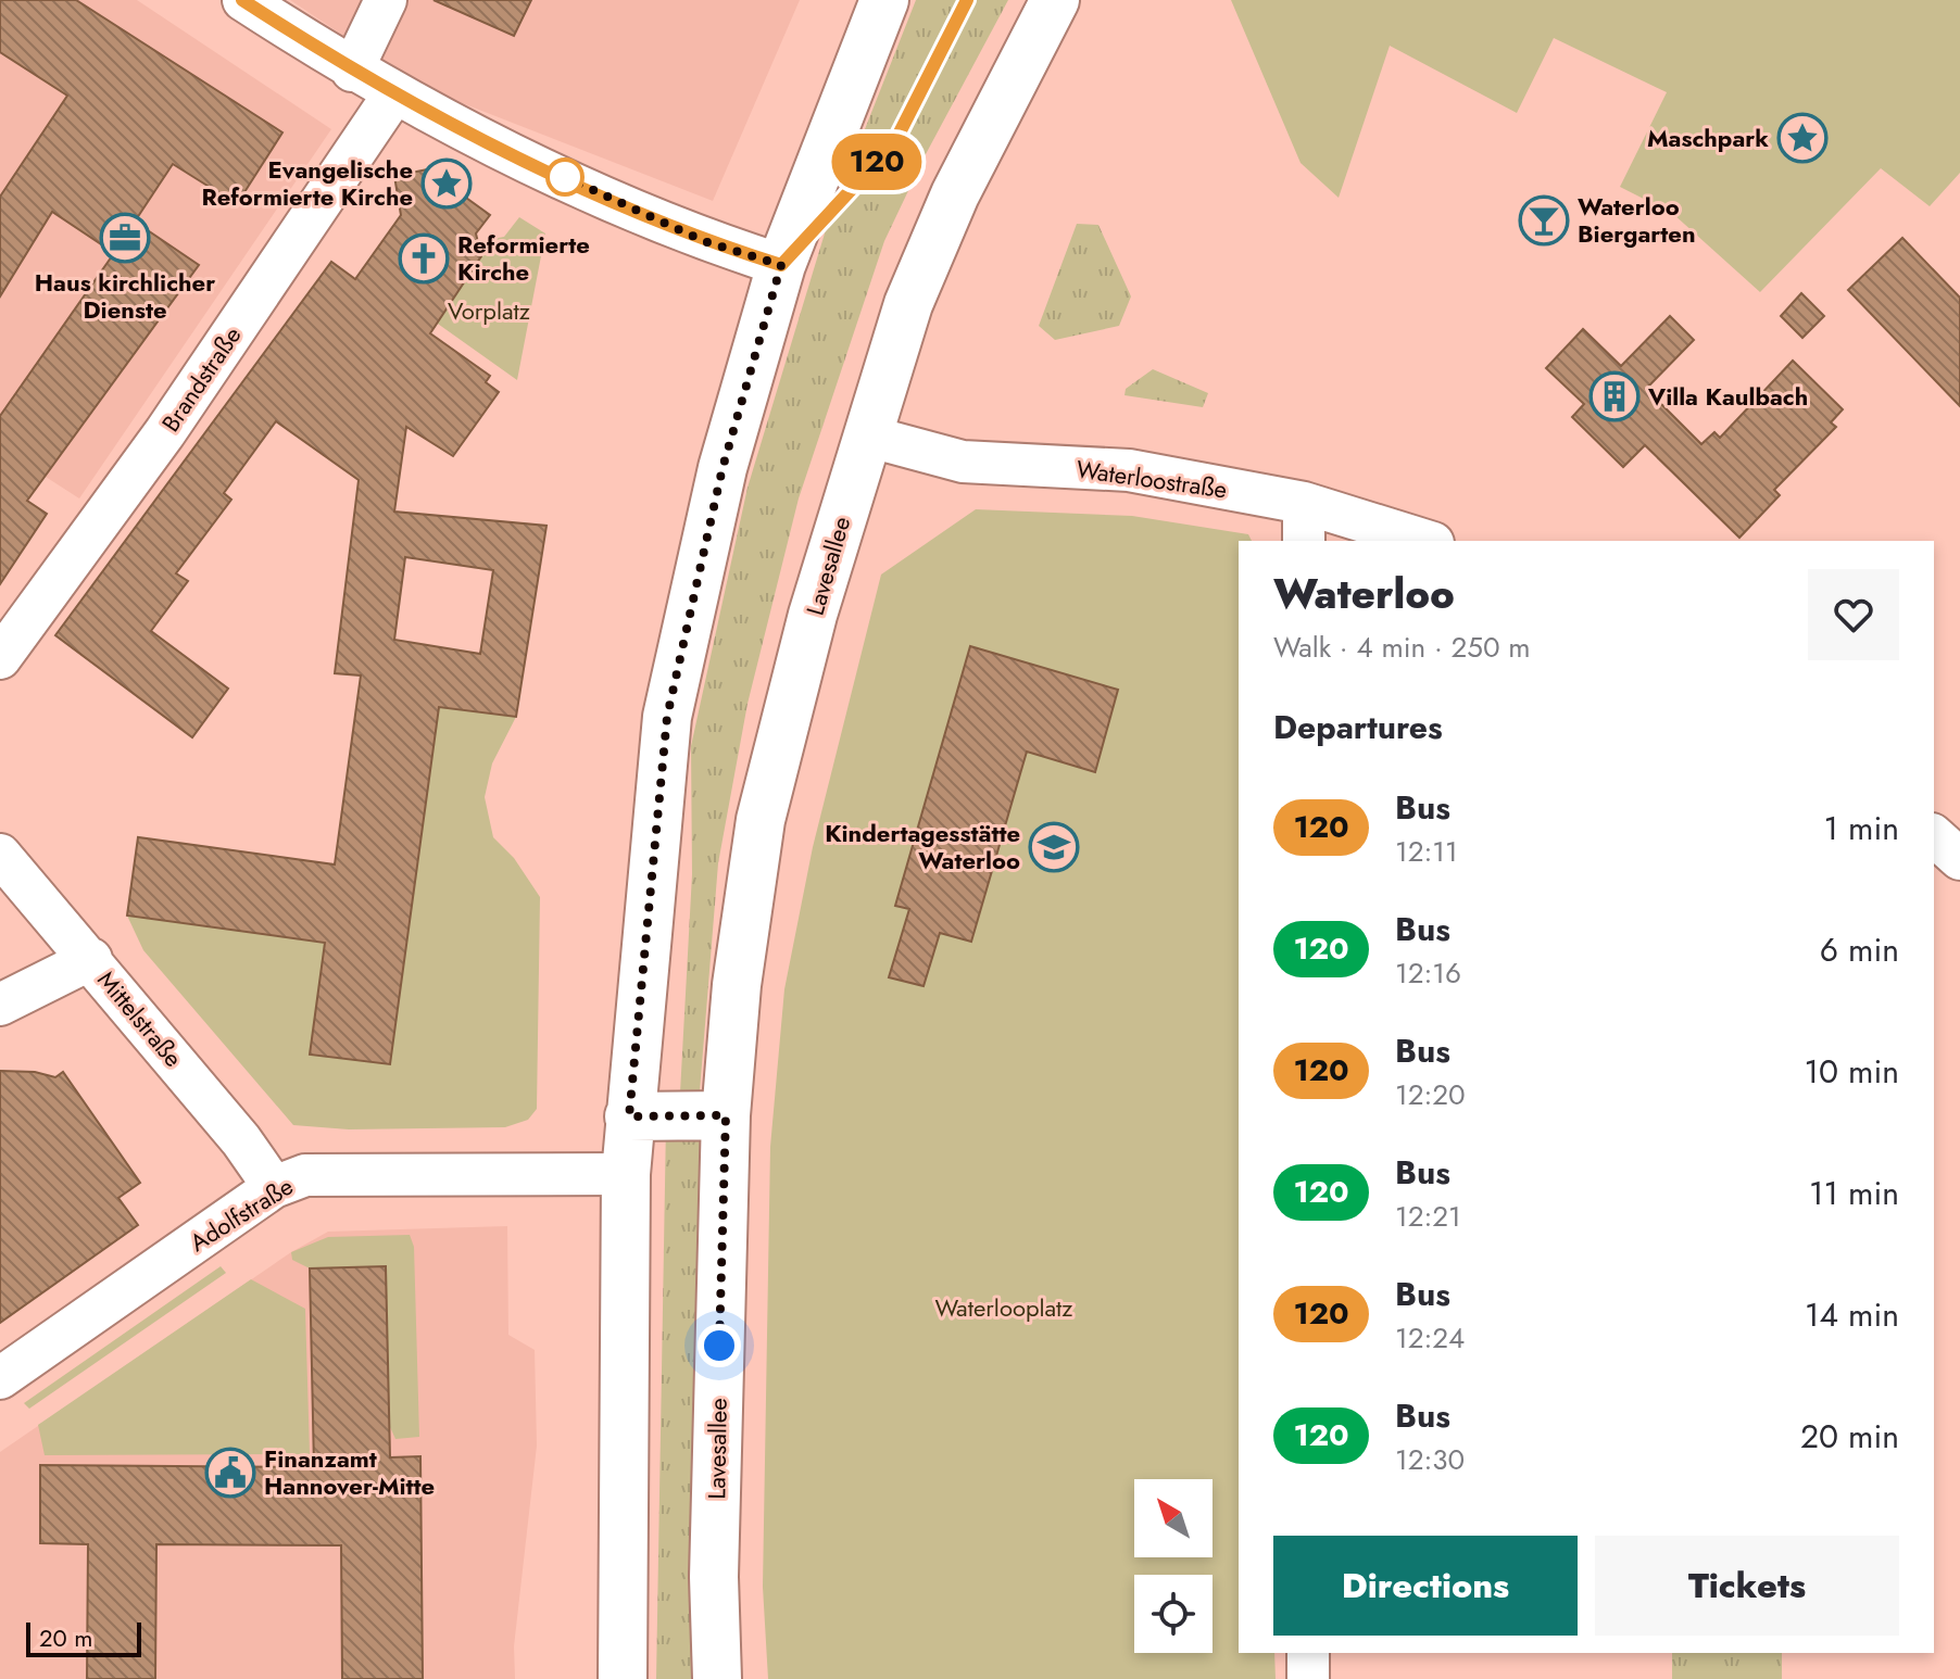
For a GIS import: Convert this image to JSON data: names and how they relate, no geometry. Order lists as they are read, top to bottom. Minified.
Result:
{"streets":{"main road":["Lavesallee"],"street":["Brandstraße","Waterloostraße","Mittelstraße","Adolfstraße"]},"crossings":[["Waterloostraße","Lavesallee"],["Mittelstraße","Adolfstraße"]],"parks":["Vorplatz","Waterlooplatz"],"places":{"place":["Maschpark","Evangelische Reformierte Kirche"],"bar":["Waterloo Biergarten"],"office":["Haus kirchlicher Dienste"],"church":["Reformierte Kirche"],"building":["Villa Kaulbach"],"school or university":["Kindertagesstätte Waterloo"],"public building":["Finanzamt Hannover-Mitte"]},"lines":["bus line 120"],"scale_bar":"20 m","north":"top left","page":{"on_map":"120","heading":[["Waterloo","Walk · 4 min · 250 m"],"Departures"],"list":[{"mark":"120","name":"Bus","note":"12:11","value":"1 min"},{"mark":"120","name":"Bus","note":"12:16","value":"6 min"},{"mark":"120","name":"Bus","note":"12:20","value":"10 min"},{"mark":"120","name":"Bus","note":"12:21","value":"11 min"},{"mark":"120","name":"Bus","note":"12:24","value":"14 min"},{"mark":"120","name":"Bus","note":"12:30","value":"20 min"}],"buttons":["Directions","Tickets"],"scale":"20 m"}}
